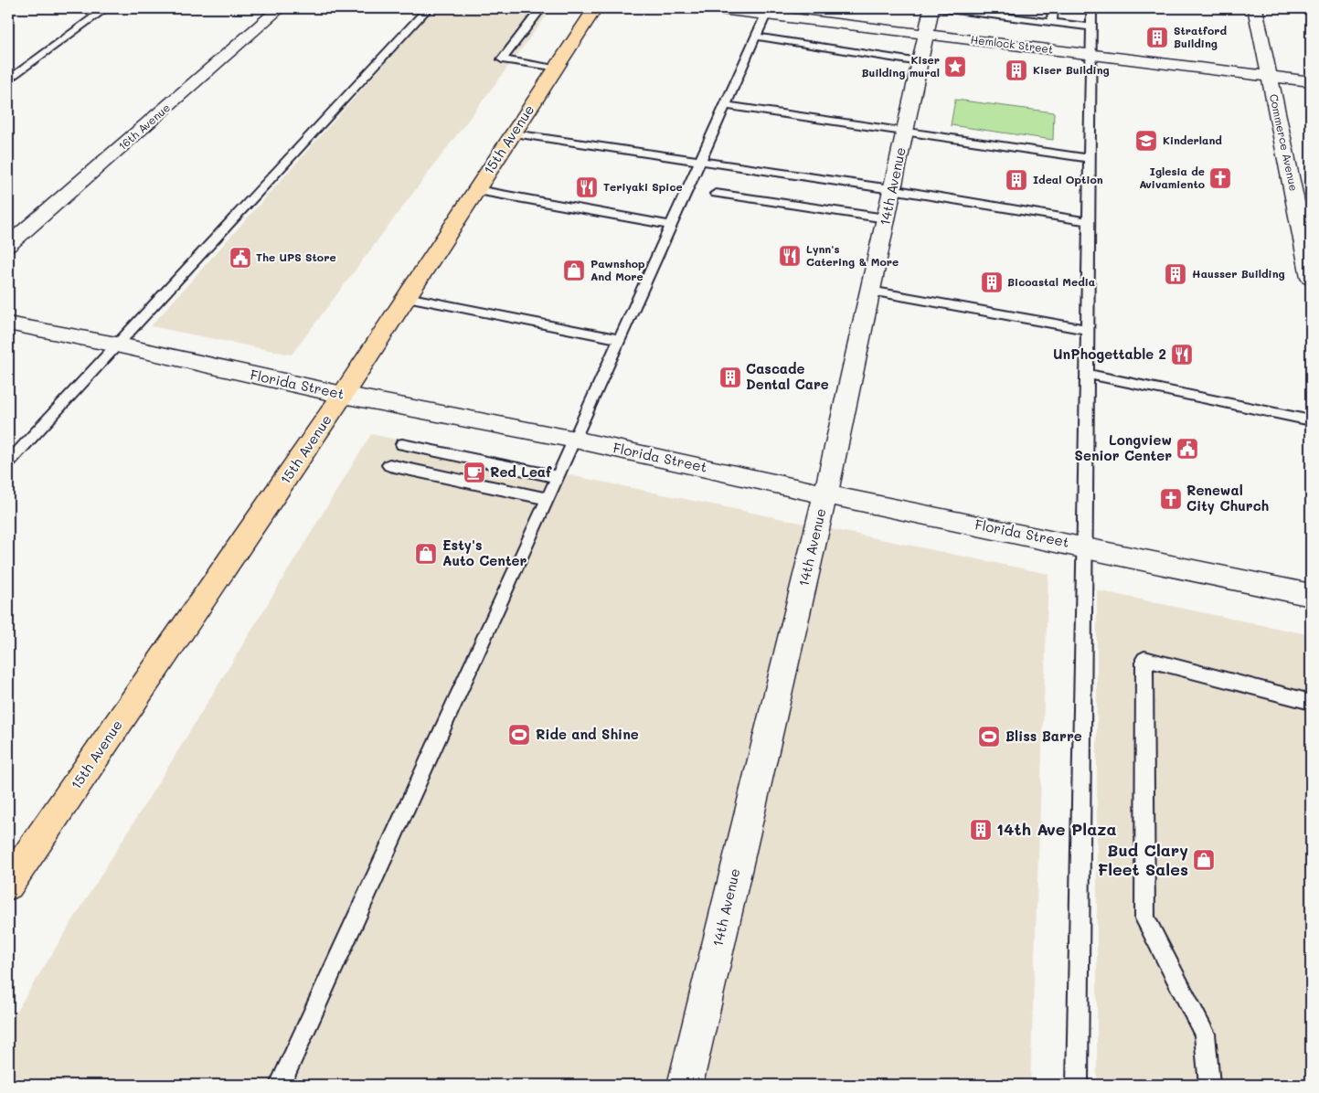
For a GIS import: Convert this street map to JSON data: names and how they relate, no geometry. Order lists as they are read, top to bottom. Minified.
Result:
{"streets":{"main road":["15th Avenue"],"street":["Hemlock Street","16th Avenue","Commerce Avenue","14th Avenue","Florida Street"]},"crossings":[["Hemlock Street","Commerce Avenue"],["Hemlock Street","14th Avenue"],["15th Avenue","Florida Street"],["14th Avenue","Florida Street"]],"places":{"building":["Stratford Building","Kiser Building","Ideal Option","Hausser Building","Bicoastal Media","Cascade Dental Care","14th Ave Plaza"],"place":["Kiser Building mural"],"school or university":["Kinderland"],"church":["Iglesia de Avivamiento","Renewal City Church"],"restaurant":["Teriyaki Spice","Lynn's Catering & More","UnPhogettable 2"],"public building":["The UPS Store","Longview Senior Center"],"shop":["Pawnshop And More","Esty's Auto Center","Bud Clary Fleet Sales"],"cafe":["Red Leaf"],"sports":["Ride and Shine","Bliss Barre"]}}
